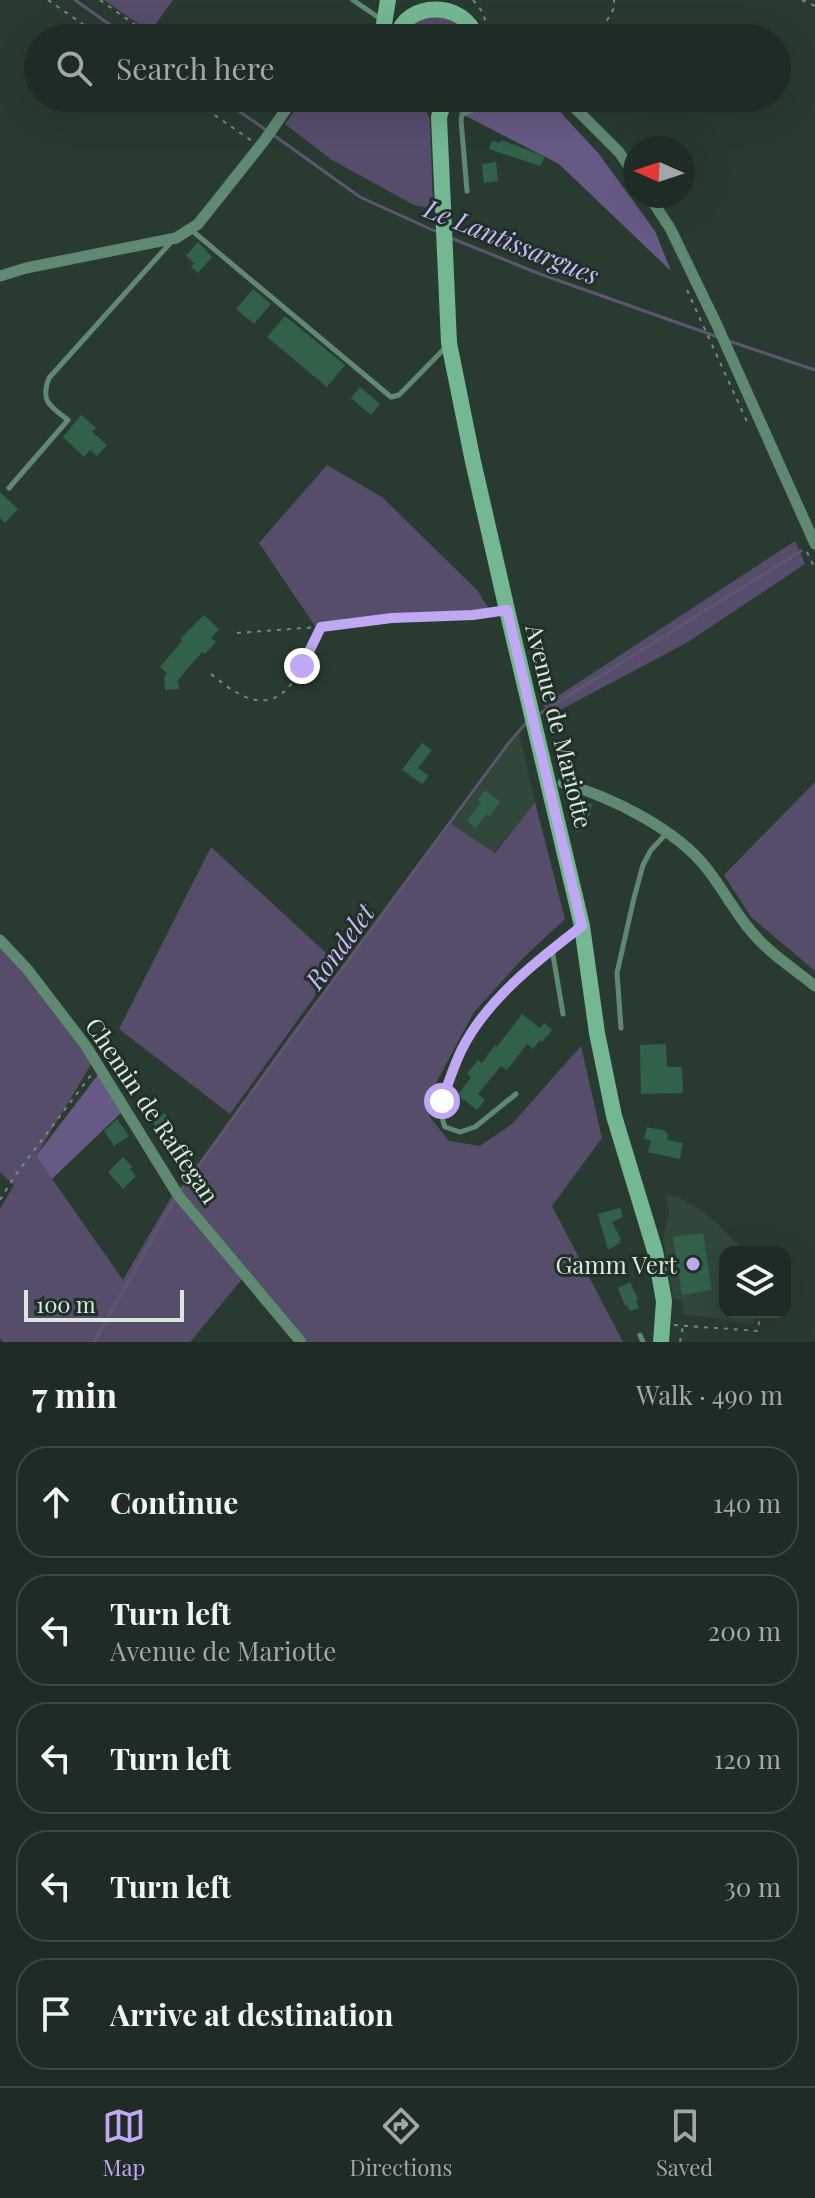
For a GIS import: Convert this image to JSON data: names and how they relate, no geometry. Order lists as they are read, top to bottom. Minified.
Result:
{"streets":{"main road":["Avenue de Mariotte"],"street":["Chemin de Raffegan"]},"water":["Le Lantissargues","Rondelet"],"places":["Gamm Vert"],"scale_bar":"100 m","north":"left","page":{"search":"Search here","scale":"100 m","heading":["7 min","Walk · 490 m"],"list":[["Continue","140 m"],["Turn left","Avenue de Mariotte","200 m"],["Turn left","120 m"],["Turn left","30 m"],"Arrive at destination"],"nav":["Map","Directions","Saved"]}}
